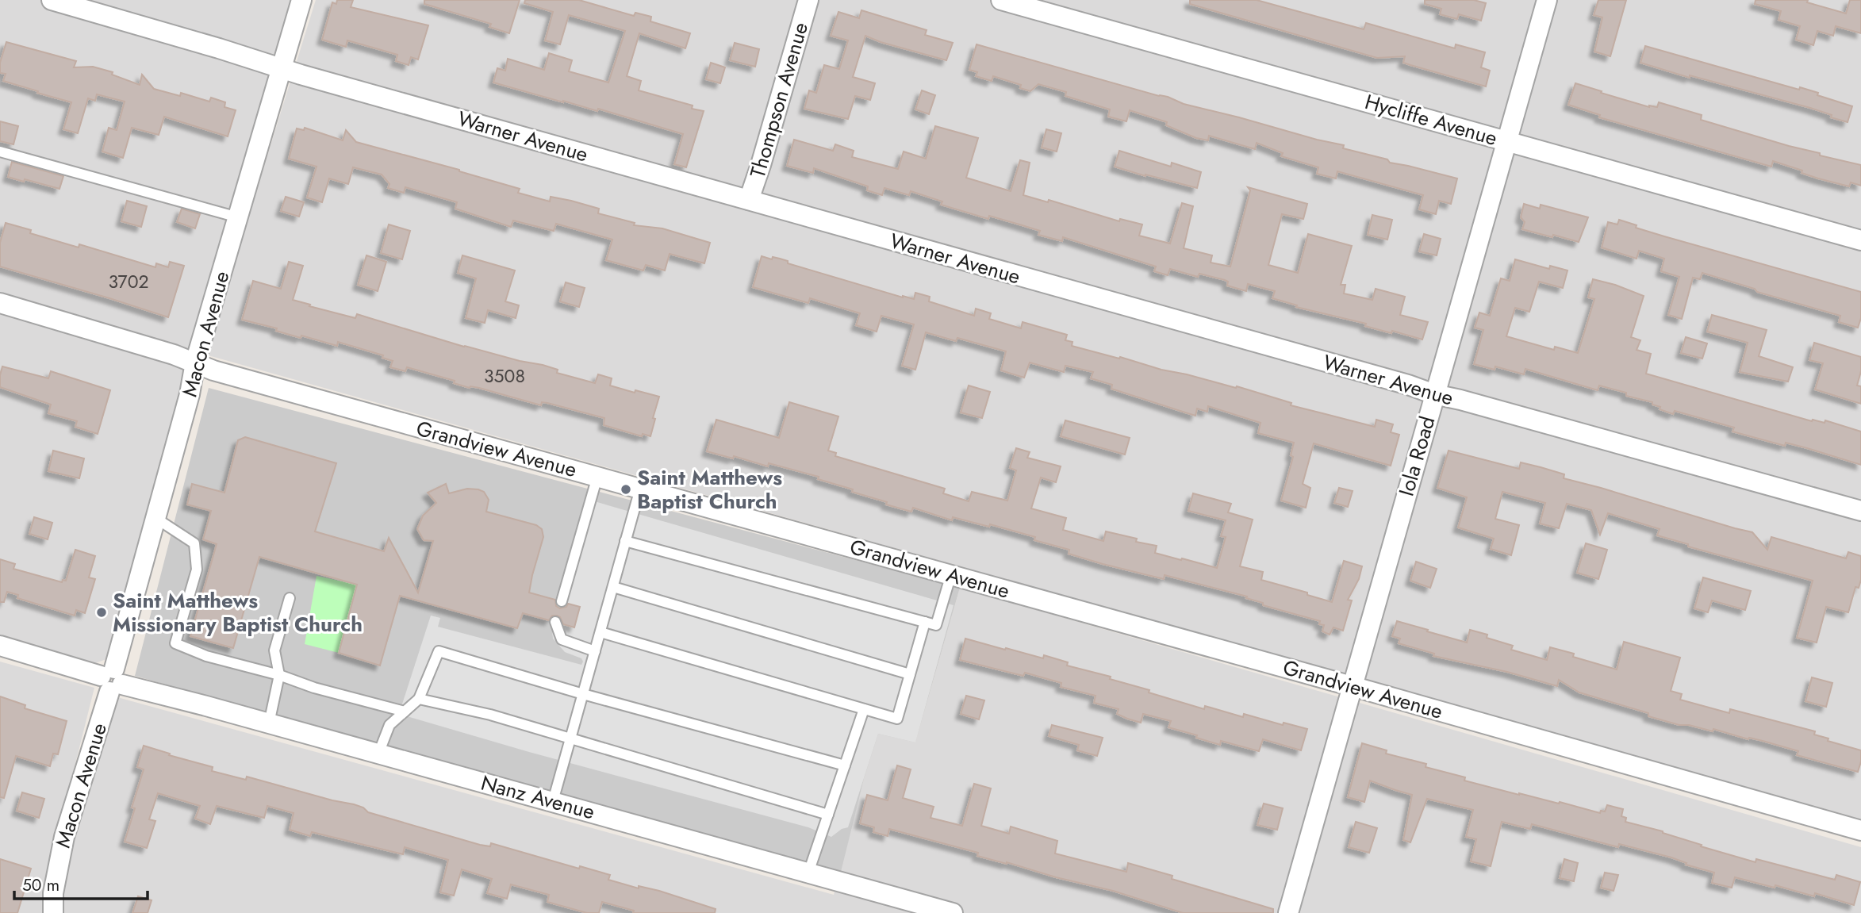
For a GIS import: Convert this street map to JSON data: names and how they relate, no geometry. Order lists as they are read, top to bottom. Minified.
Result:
{"streets":{"street":["Thompson Avenue","Hycliffe Avenue","Warner Avenue","Macon Avenue","Grandview Avenue","Iola Road","Nanz Avenue"]},"crossings":[["Thompson Avenue","Warner Avenue"],["Hycliffe Avenue","Iola Road"],["Warner Avenue","Macon Avenue"],["Warner Avenue","Iola Road"],["Macon Avenue","Grandview Avenue"],["Macon Avenue","Nanz Avenue"],["Grandview Avenue","Iola Road"]],"places":["Saint Matthews Baptist Church","Saint Matthews Missionary Baptist Church"],"house_numbers":["3702","3508"],"scale_bar":"50 m"}
